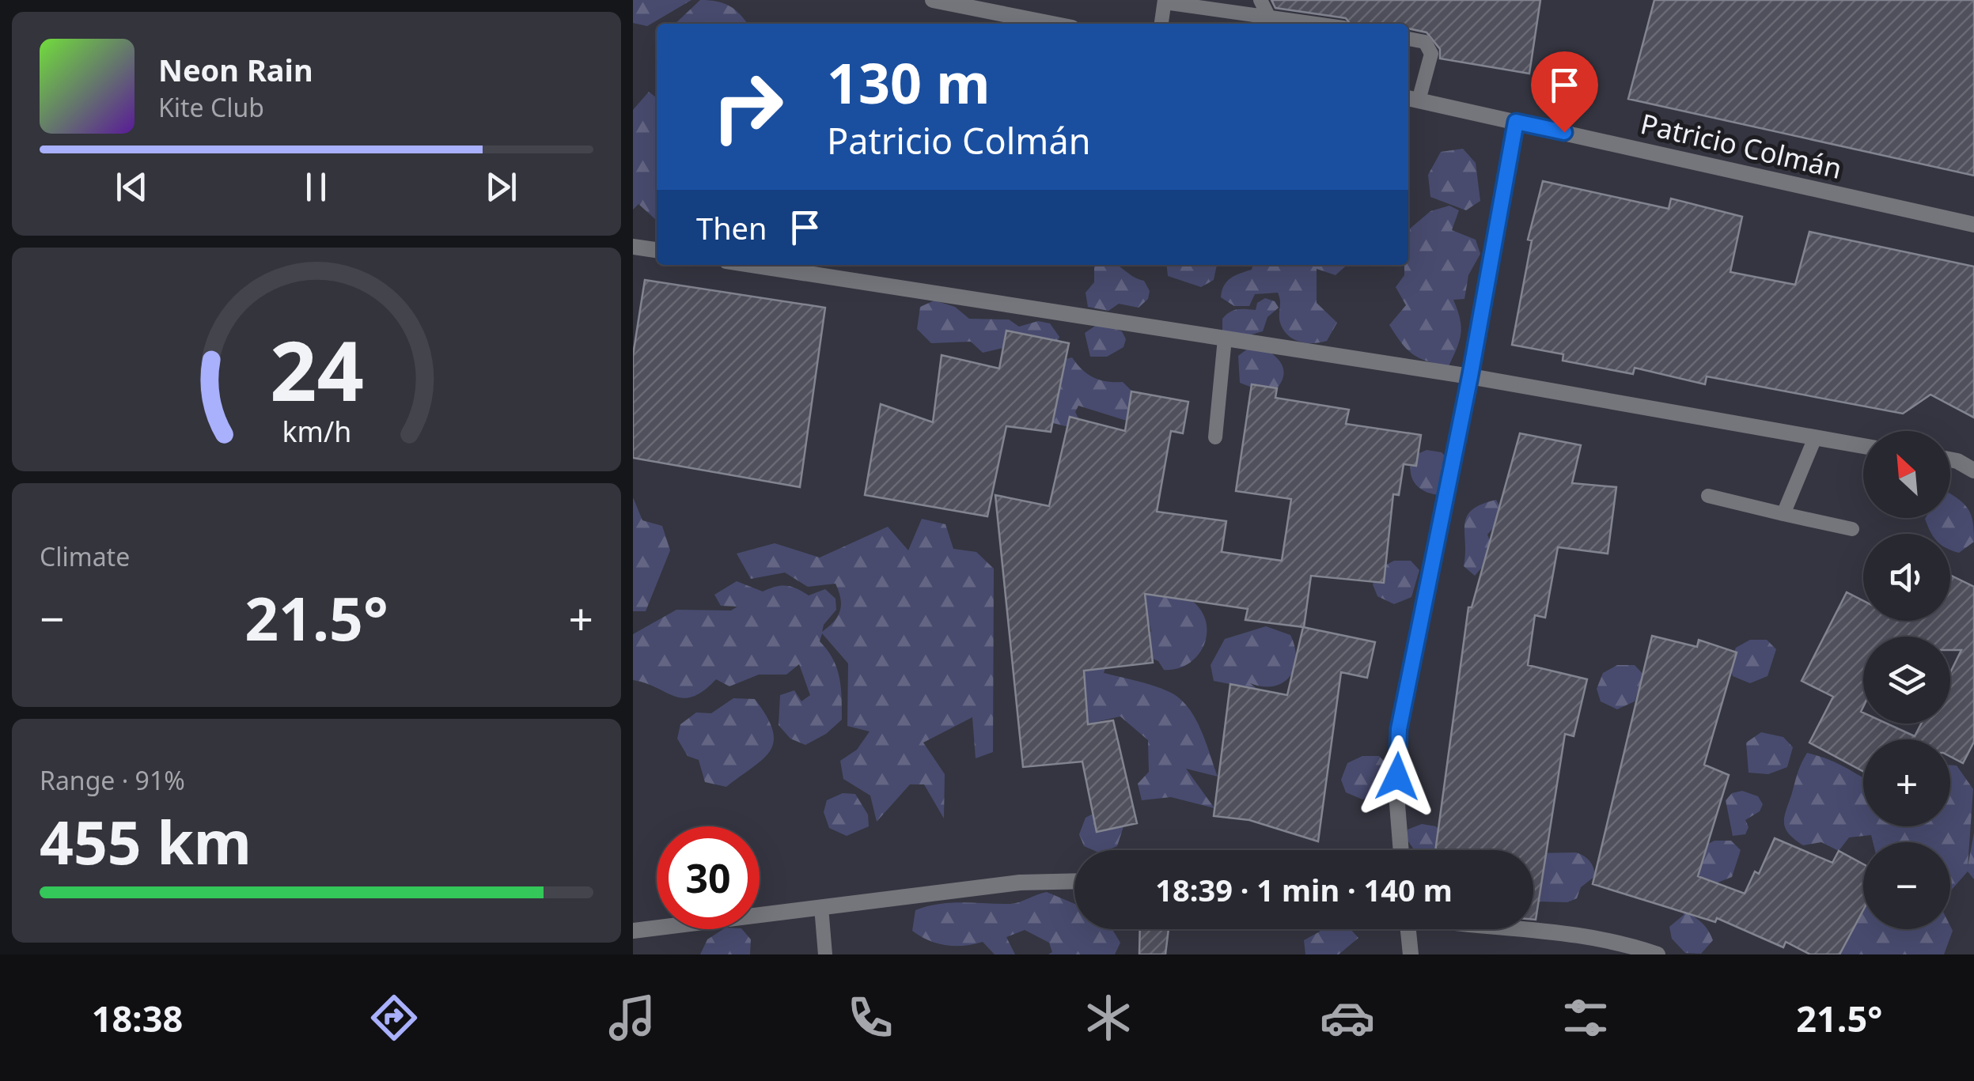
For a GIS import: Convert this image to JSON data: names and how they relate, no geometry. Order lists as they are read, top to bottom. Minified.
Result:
{"streets":{"street":["Patricio Colmán"]},"north":"top left","page":{"turn":["130 m","Patricio Colmán"],"song":["Neon Rain","Kite Club"],"then":"Then","map_buttons":["+","−"],"tile":["Climate",["Range · 91%","455 km"]],"heat":["−","21.5°","+"],"limit":"30","trip":"18:39 · 1 min · 140 m","tabs":["18:38","21.5°"],"gauge":["24","km/h"]}}
